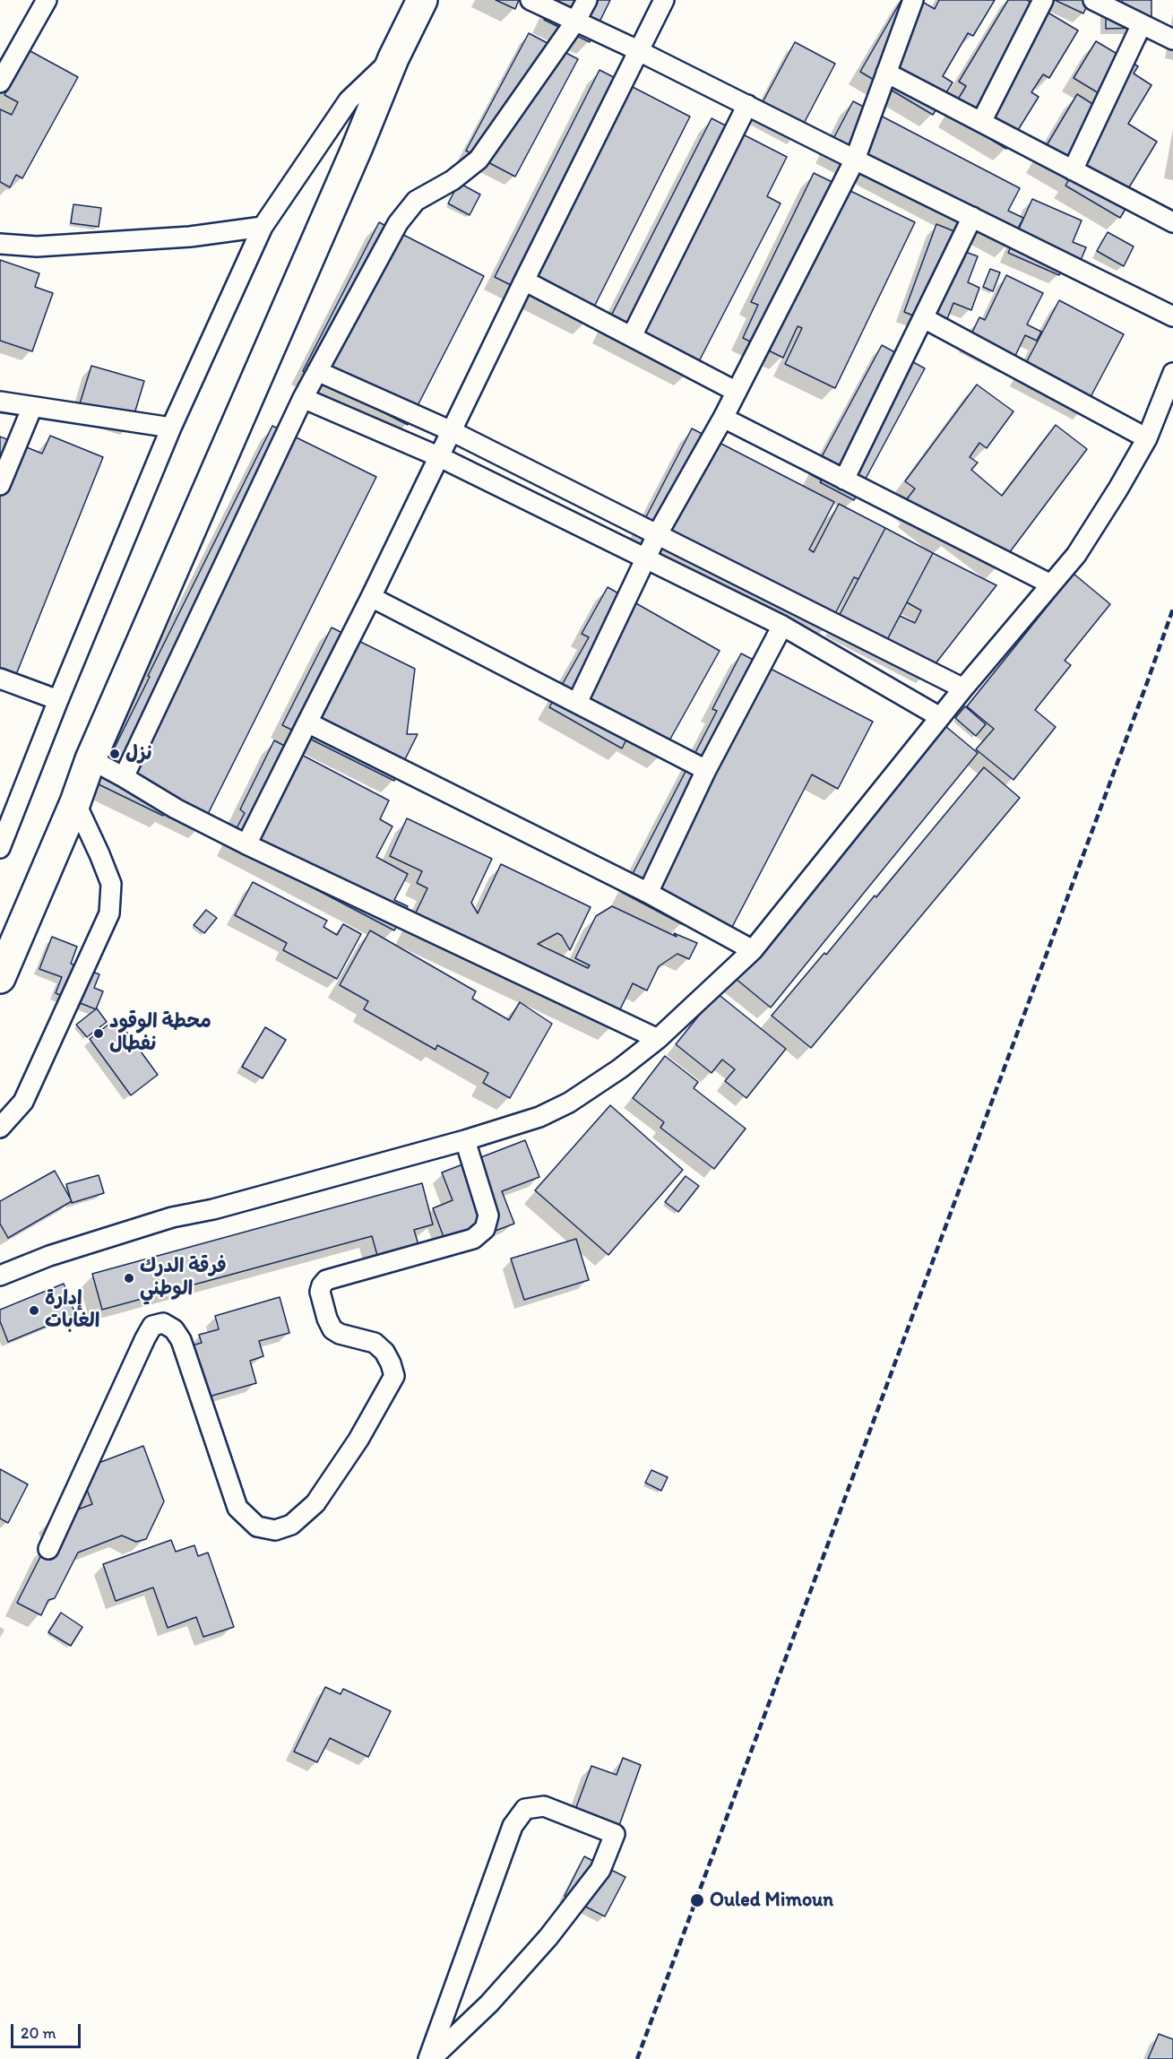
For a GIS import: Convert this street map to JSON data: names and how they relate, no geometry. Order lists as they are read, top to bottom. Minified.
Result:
{"places":["نزل","محطة الوقود نفطال","فرقة الدرك الوطني","إدارة الغابات","Ouled Mimoun"],"scale_bar":"20 m"}
